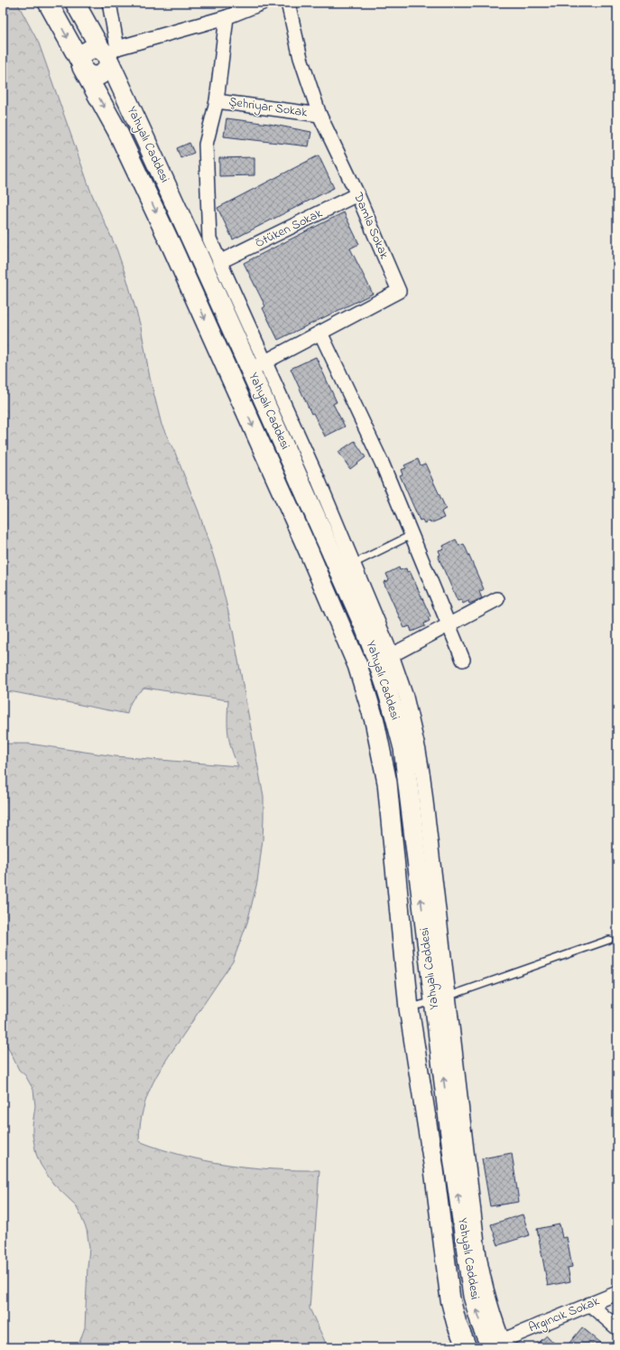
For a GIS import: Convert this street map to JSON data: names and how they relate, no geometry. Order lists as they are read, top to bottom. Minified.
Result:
{"streets":{"main road":["Yahyalı Caddesi"],"street":["Şehriyar Sokak","Damla Sokak","Ötüken Sokak","Argıncık Sokak"]},"crossings":[["Şehriyar Sokak","Damla Sokak"],["Yahyalı Caddesi","Damla Sokak"],["Yahyalı Caddesi","Argıncık Sokak"],["Damla Sokak","Ötüken Sokak"]]}
